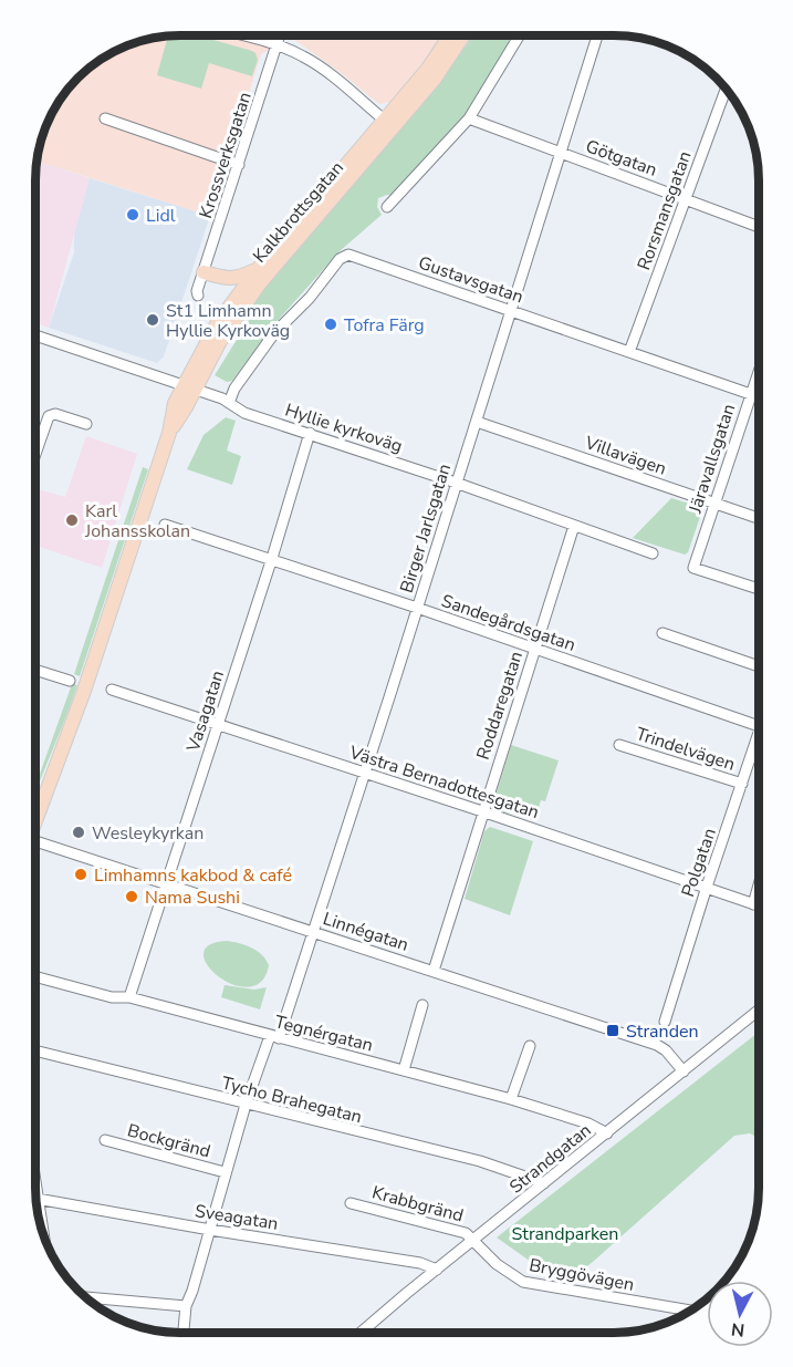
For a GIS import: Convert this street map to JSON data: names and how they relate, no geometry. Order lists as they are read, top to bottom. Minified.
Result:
{"streets":{"main road":["Kalkbrottsgatan"],"street":["Krossverksgatan","Götgatan","Rorsmansgatan","Gustavsgatan","Hyllie kyrkoväg","Villavägen","Järavallsgatan","Birger Jarlsgatan","Sandegårdsgatan","Roddaregatan","Vasagatan","Trindelvägen","Västra Bernadottesgatan","Polgatan","Linnégatan","Tegnérgatan","Tycho Brahegatan","Bockgränd","Strandgatan","Krabbgränd","Sveagatan","Bryggövägen"]},"crossings":[["Götgatan","Rorsmansgatan"],["Götgatan","Birger Jarlsgatan"],["Rorsmansgatan","Gustavsgatan"],["Kalkbrottsgatan","Hyllie kyrkoväg"],["Gustavsgatan","Hyllie kyrkoväg"],["Gustavsgatan","Järavallsgatan"],["Gustavsgatan","Birger Jarlsgatan"],["Hyllie kyrkoväg","Birger Jarlsgatan"],["Hyllie kyrkoväg","Roddaregatan"],["Hyllie kyrkoväg","Vasagatan"],["Villavägen","Järavallsgatan"],["Villavägen","Birger Jarlsgatan"],["Birger Jarlsgatan","Sandegårdsgatan"],["Birger Jarlsgatan","Västra Bernadottesgatan"],["Birger Jarlsgatan","Linnégatan"],["Birger Jarlsgatan","Tegnérgatan"],["Birger Jarlsgatan","Tycho Brahegatan"],["Birger Jarlsgatan","Bockgränd"],["Birger Jarlsgatan","Sveagatan"],["Sandegårdsgatan","Roddaregatan"],["Sandegårdsgatan","Vasagatan"],["Roddaregatan","Västra Bernadottesgatan"],["Roddaregatan","Linnégatan"],["Vasagatan","Västra Bernadottesgatan"],["Vasagatan","Linnégatan"],["Vasagatan","Tegnérgatan"],["Trindelvägen","Polgatan"],["Västra Bernadottesgatan","Polgatan"],["Linnégatan","Strandgatan"],["Tegnérgatan","Strandgatan"],["Tycho Brahegatan","Strandgatan"],["Strandgatan","Krabbgränd"],["Strandgatan","Sveagatan"],["Strandgatan","Bryggövägen"],["Krabbgränd","Bryggövägen"]],"parks":["Strandparken"],"places":{"other":["Lidl","St1 Limhamn Hyllie Kyrkoväg","Tofra Färg","Karl Johansskolan","Wesleykyrkan","Limhamns kakbod & café","Nama Sushi"],"transit":["Stranden"]},"north":"bottom"}
